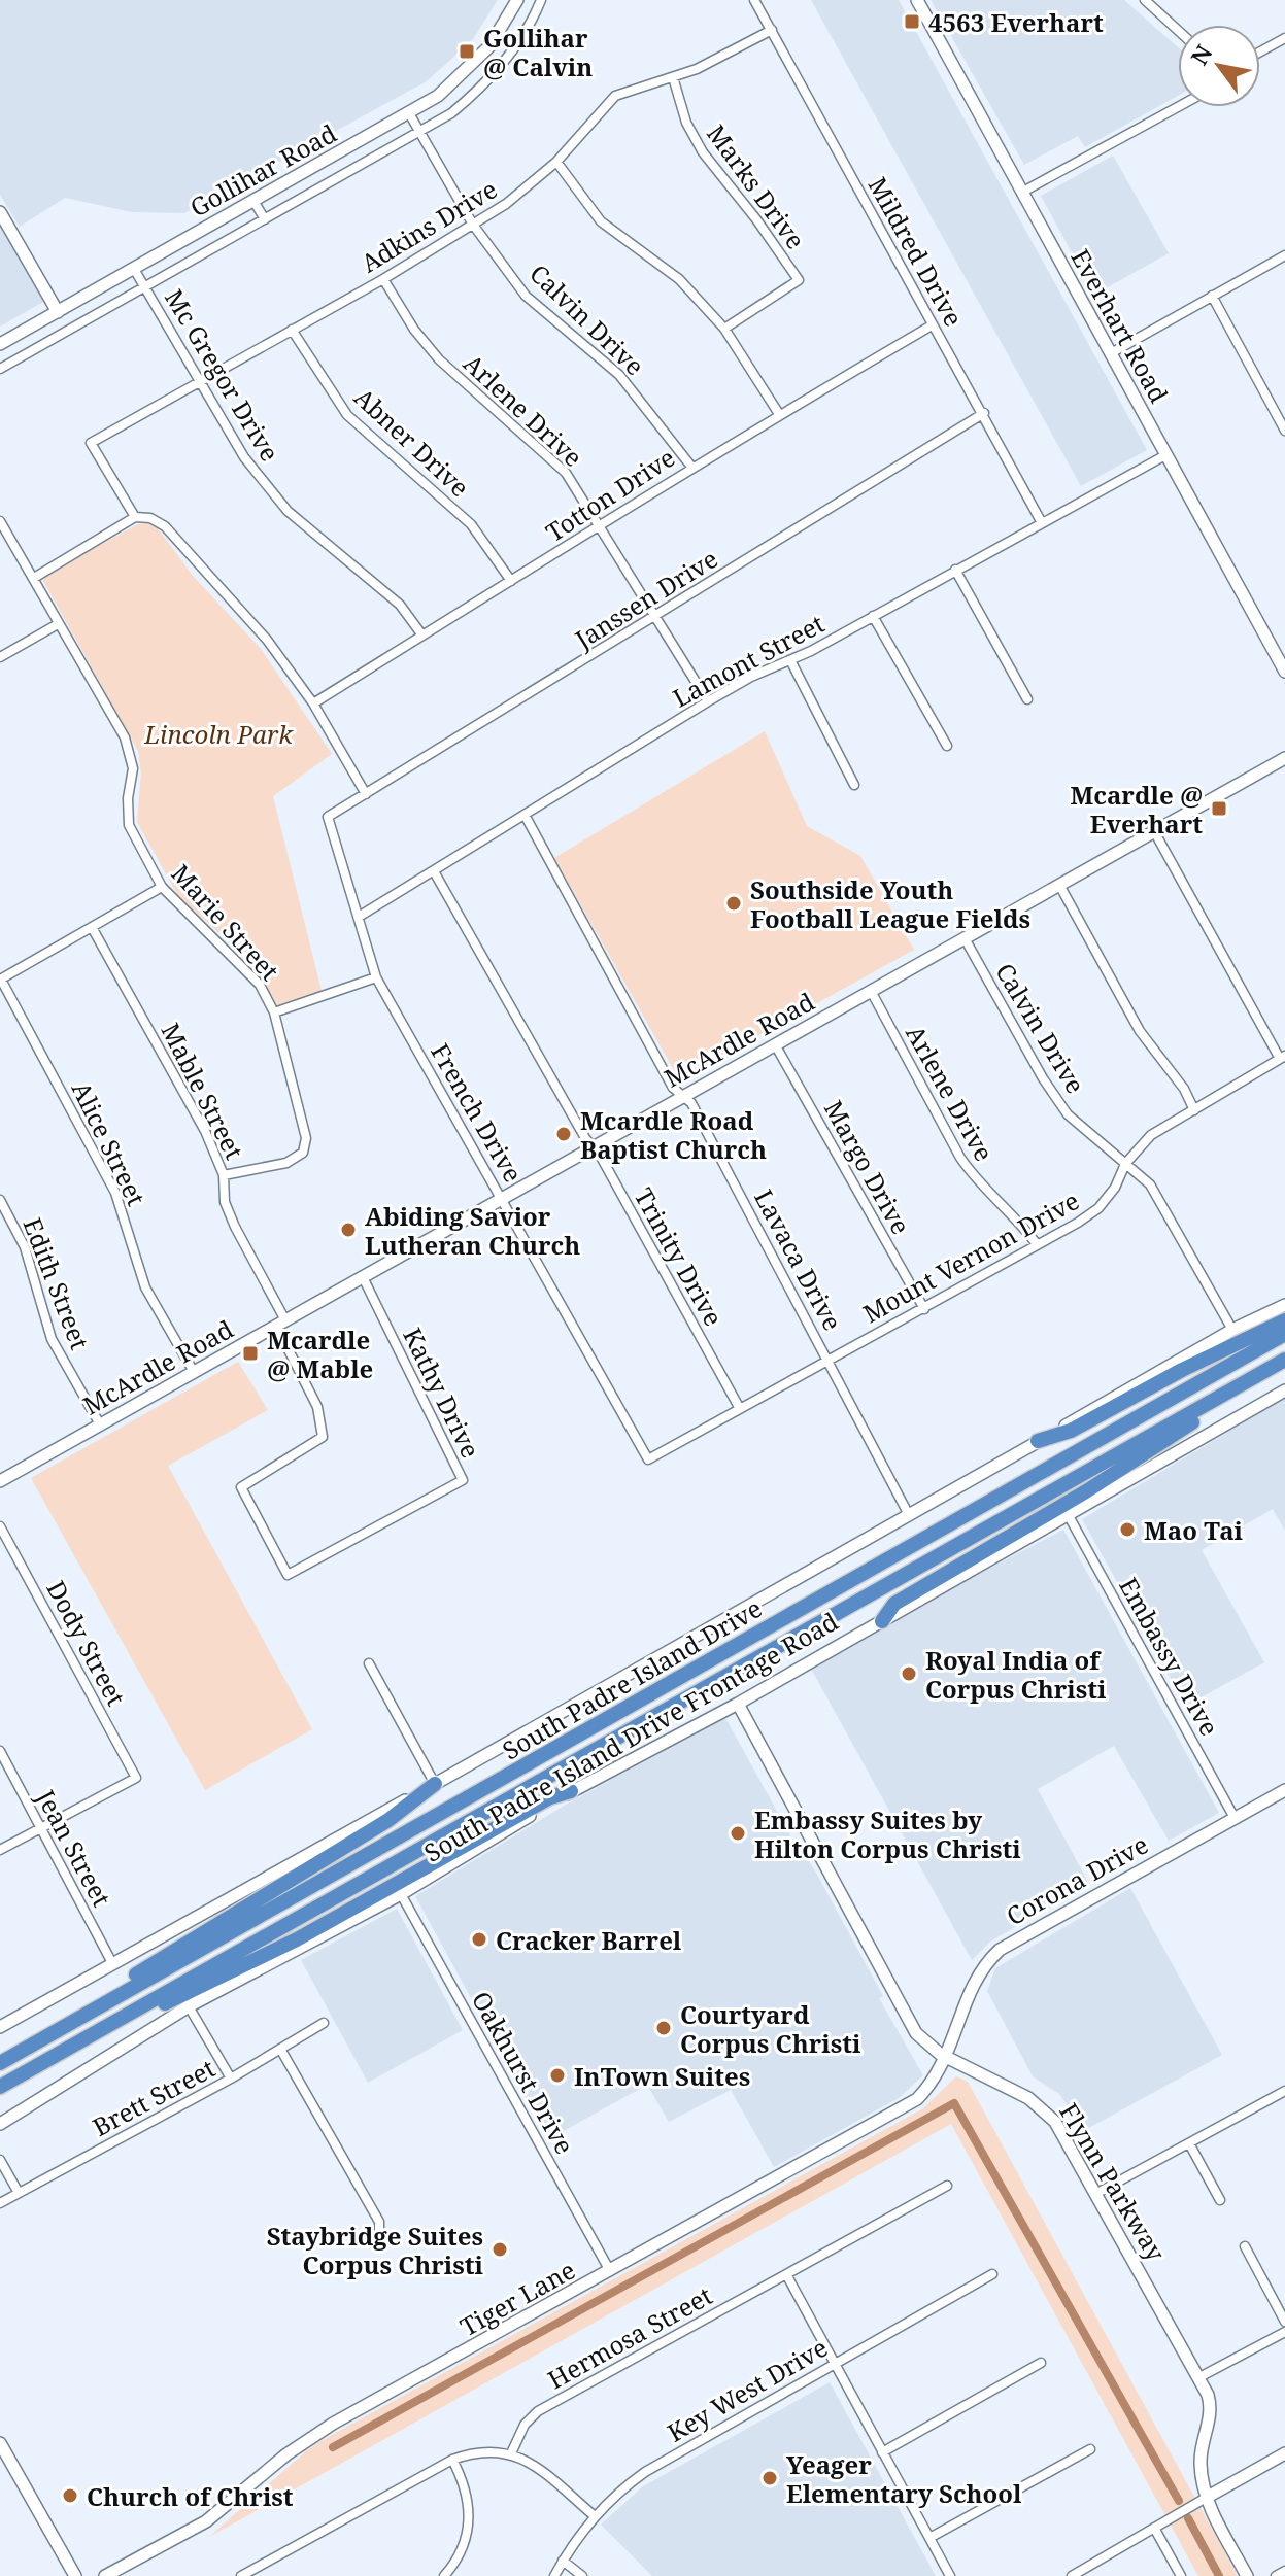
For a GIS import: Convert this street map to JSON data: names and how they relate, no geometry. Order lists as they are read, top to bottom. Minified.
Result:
{"streets":{"highway":["South Padre Island Drive"],"main road":["Gollihar Road","Everhart Road","McArdle Road","South Padre Island Drive Frontage Road","Corona Drive","Flynn Parkway","Tiger Lane"],"street":["Marks Drive","Adkins Drive","Mildred Drive","Calvin Drive","Mc Gregor Drive","Arlene Drive","Abner Drive","Totton Drive","Janssen Drive","Lamont Street","Marie Street","Mable Street","French Drive","Alice Street","Margo Drive","Trinity Drive","Mount Vernon Drive","Lavaca Drive","Edith Street","Kathy Drive","Dody Street","Embassy Drive","Jean Street","Oakhurst Drive","Brett Street","Hermosa Street","Key West Drive"]},"crossings":[["Gollihar Road","Calvin Drive"],["Gollihar Road","Mc Gregor Drive"],["Marks Drive","Adkins Drive"],["Adkins Drive","Mildred Drive"],["Adkins Drive","Calvin Drive"],["Adkins Drive","Mc Gregor Drive"],["Adkins Drive","Arlene Drive"],["Adkins Drive","Abner Drive"],["Mildred Drive","Totton Drive"],["Mildred Drive","Janssen Drive"],["Mildred Drive","Lamont Street"],["Calvin Drive","Totton Drive"],["Calvin Drive","McArdle Road"],["Calvin Drive","Mount Vernon Drive"],["Everhart Road","Lamont Street"],["Mc Gregor Drive","Totton Drive"],["Arlene Drive","Totton Drive"],["Arlene Drive","Janssen Drive"],["Arlene Drive","Lamont Street"],["Arlene Drive","McArdle Road"],["Arlene Drive","Mount Vernon Drive"],["Abner Drive","Totton Drive"],["Janssen Drive","French Drive"],["Lamont Street","French Drive"],["Lamont Street","Trinity Drive"],["Lamont Street","Lavaca Drive"],["Marie Street","Mable Street"],["McArdle Road","Mable Street"],["McArdle Road","French Drive"],["McArdle Road","Alice Street"],["McArdle Road","Margo Drive"],["McArdle Road","Trinity Drive"],["McArdle Road","Lavaca Drive"],["McArdle Road","Edith Street"],["McArdle Road","Kathy Drive"],["Mable Street","Kathy Drive"],["French Drive","Mount Vernon Drive"],["Margo Drive","Mount Vernon Drive"],["Trinity Drive","Mount Vernon Drive"],["Mount Vernon Drive","Lavaca Drive"],["Dody Street","Jean Street"],["Embassy Drive","South Padre Island Drive Frontage Road"],["Embassy Drive","Corona Drive"],["South Padre Island Drive Frontage Road","Oakhurst Drive"],["South Padre Island Drive Frontage Road","Flynn Parkway"],["Corona Drive","Flynn Parkway"],["Corona Drive","Tiger Lane"],["Oakhurst Drive","Tiger Lane"],["Flynn Parkway","Tiger Lane"]],"parks":["Lincoln Park"],"places":{"transit":["4563 Everhart","Gollihar @ Calvin","Mcardle @ Everhart","Mcardle @ Mable"],"other":["Southside Youth Football League Fields","Mcardle Road Baptist Church","Abiding Savior Lutheran Church","Mao Tai","Royal India of Corpus Christi","Embassy Suites by Hilton Corpus Christi","Cracker Barrel","Courtyard Corpus Christi","InTown Suites","Staybridge Suites Corpus Christi","Yeager Elementary School","Church of Christ"]},"north":"top left"}
